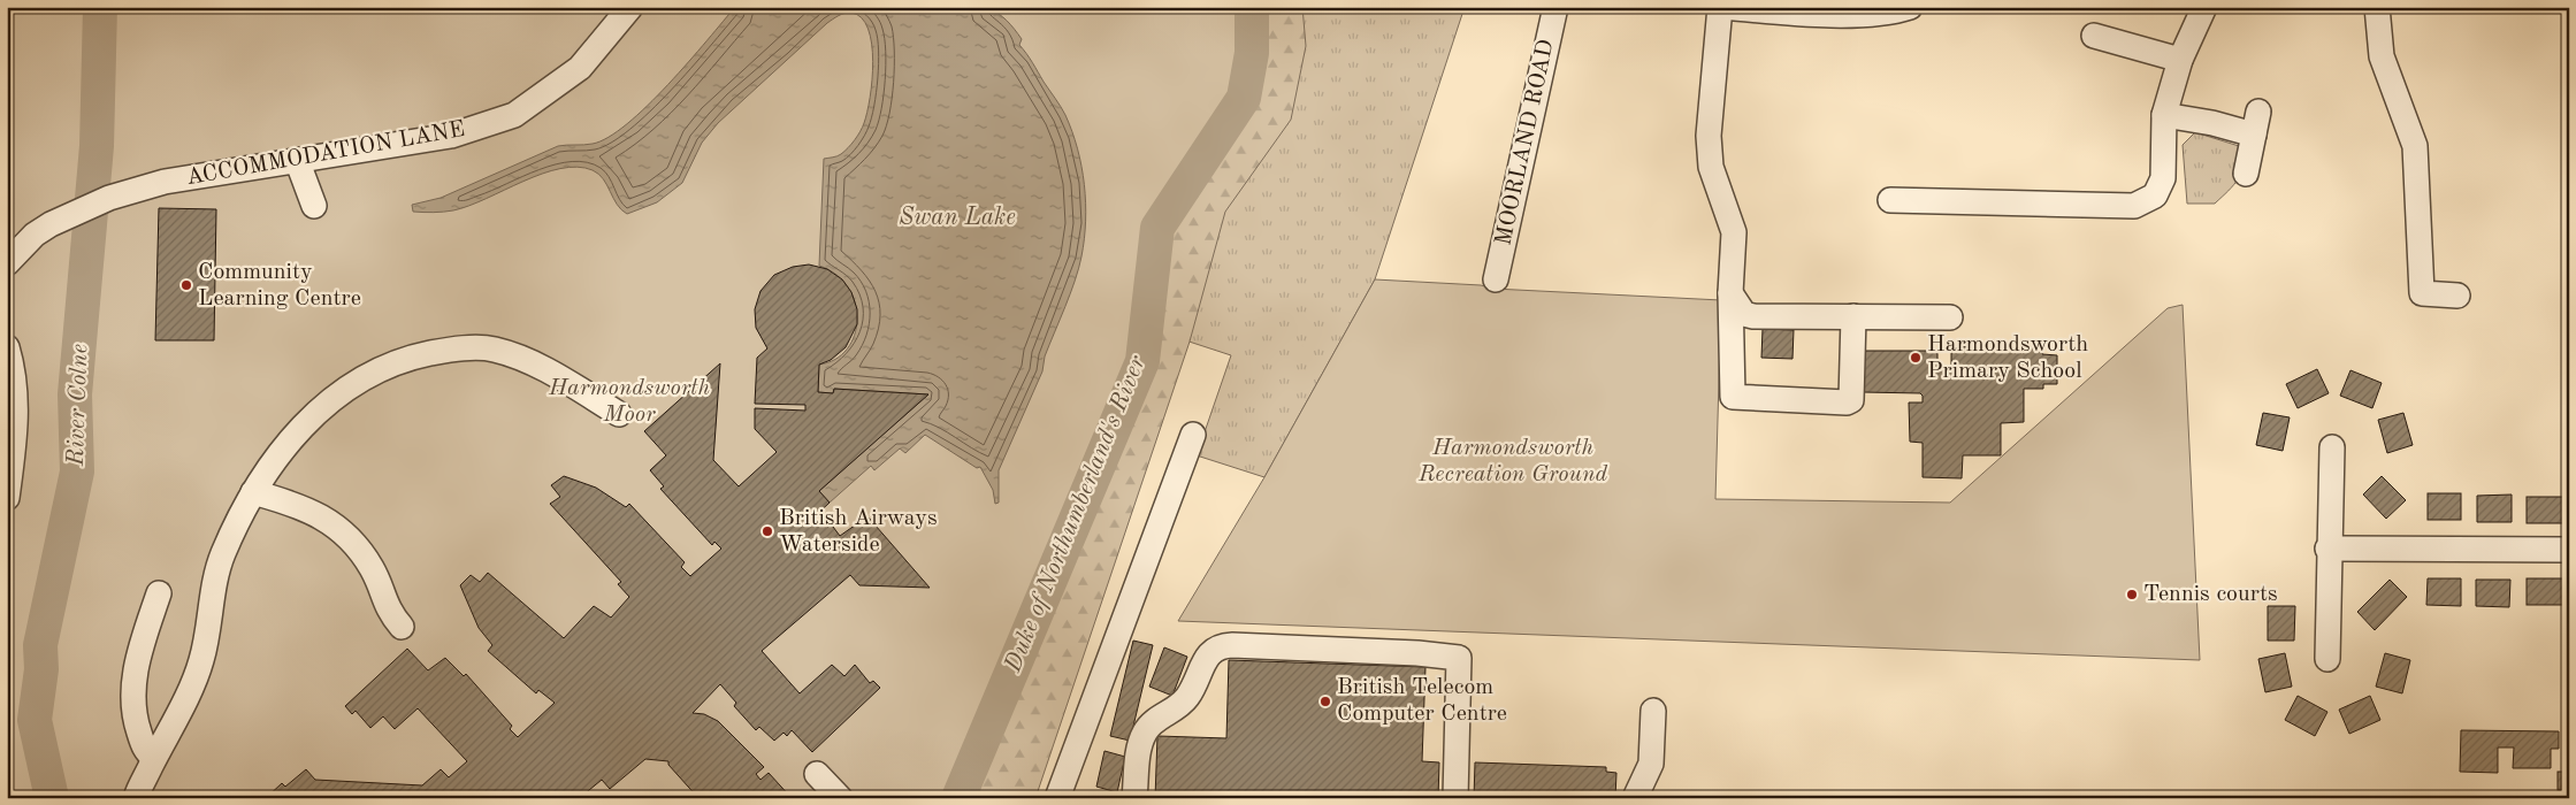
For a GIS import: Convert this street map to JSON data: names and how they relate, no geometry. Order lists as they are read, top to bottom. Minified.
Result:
{"streets":{"street":["MOORLAND ROAD","ACCOMMODATION LANE"]},"water":["Swan Lake","River Colne","Duke of Northumberland's River"],"parks":["Harmondsworth Moor","Harmondsworth Recreation Ground"],"places":["Community Learning Centre","Harmondsworth Primary School","British Airways Waterside","Tennis courts","British Telecom Computer Centre"]}
